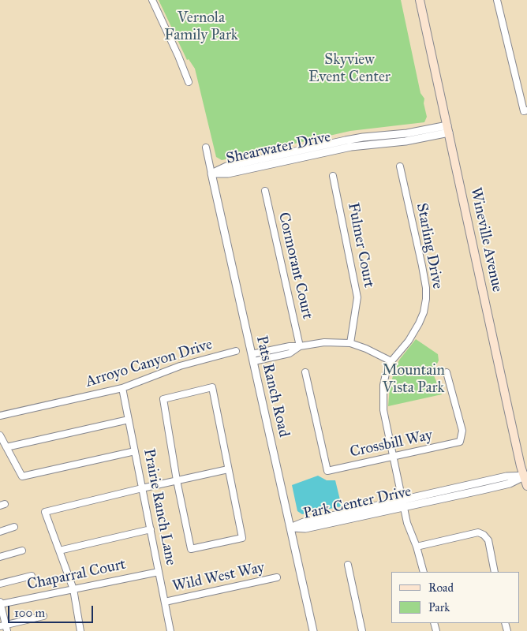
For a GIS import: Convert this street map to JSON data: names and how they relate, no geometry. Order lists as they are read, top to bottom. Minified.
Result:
{"streets":{"main road":["Wineville Avenue"],"street":["Shearwater Drive","Fulmer Court","Starling Drive","Cormorant Court","Arroyo Canyon Drive","Pats Ranch Road","Crossbill Way","Park Center Drive","Prairie Ranch Lane","Chaparral Court","Wild West Way"]},"crossings":[["Shearwater Drive","Wineville Avenue"],["Shearwater Drive","Pats Ranch Road"],["Wineville Avenue","Park Center Drive"],["Starling Drive","Crossbill Way"],["Starling Drive","Park Center Drive"],["Arroyo Canyon Drive","Prairie Ranch Lane"],["Pats Ranch Road","Park Center Drive"],["Prairie Ranch Lane","Chaparral Court"],["Prairie Ranch Lane","Wild West Way"]],"parks":["Vernola Family Park","Skyview Event Center","Mountain Vista Park"],"legend":["Road","Park"],"scale_bar":"100 m"}
